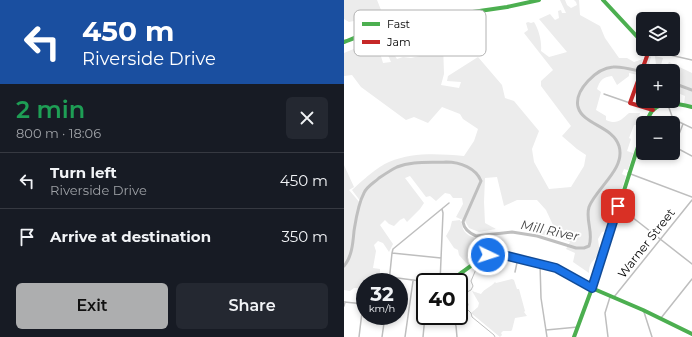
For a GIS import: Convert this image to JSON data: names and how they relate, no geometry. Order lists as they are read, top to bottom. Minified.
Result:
{"streets":{"street":["Warner Street"]},"water":["Mill River"],"legend":["Fast","Jam"],"page":{"turn":["450 m","Riverside Drive"],"map_buttons":["+","−"],"heading":["2 min","800 m · 18:06"],"list":[{"name":"Turn left","note":"Riverside Drive","value":"450 m"},{"name":"Arrive at destination","value":"350 m"}],"speed":"32 km/h","limit":"40","buttons":["Exit","Share"]}}
